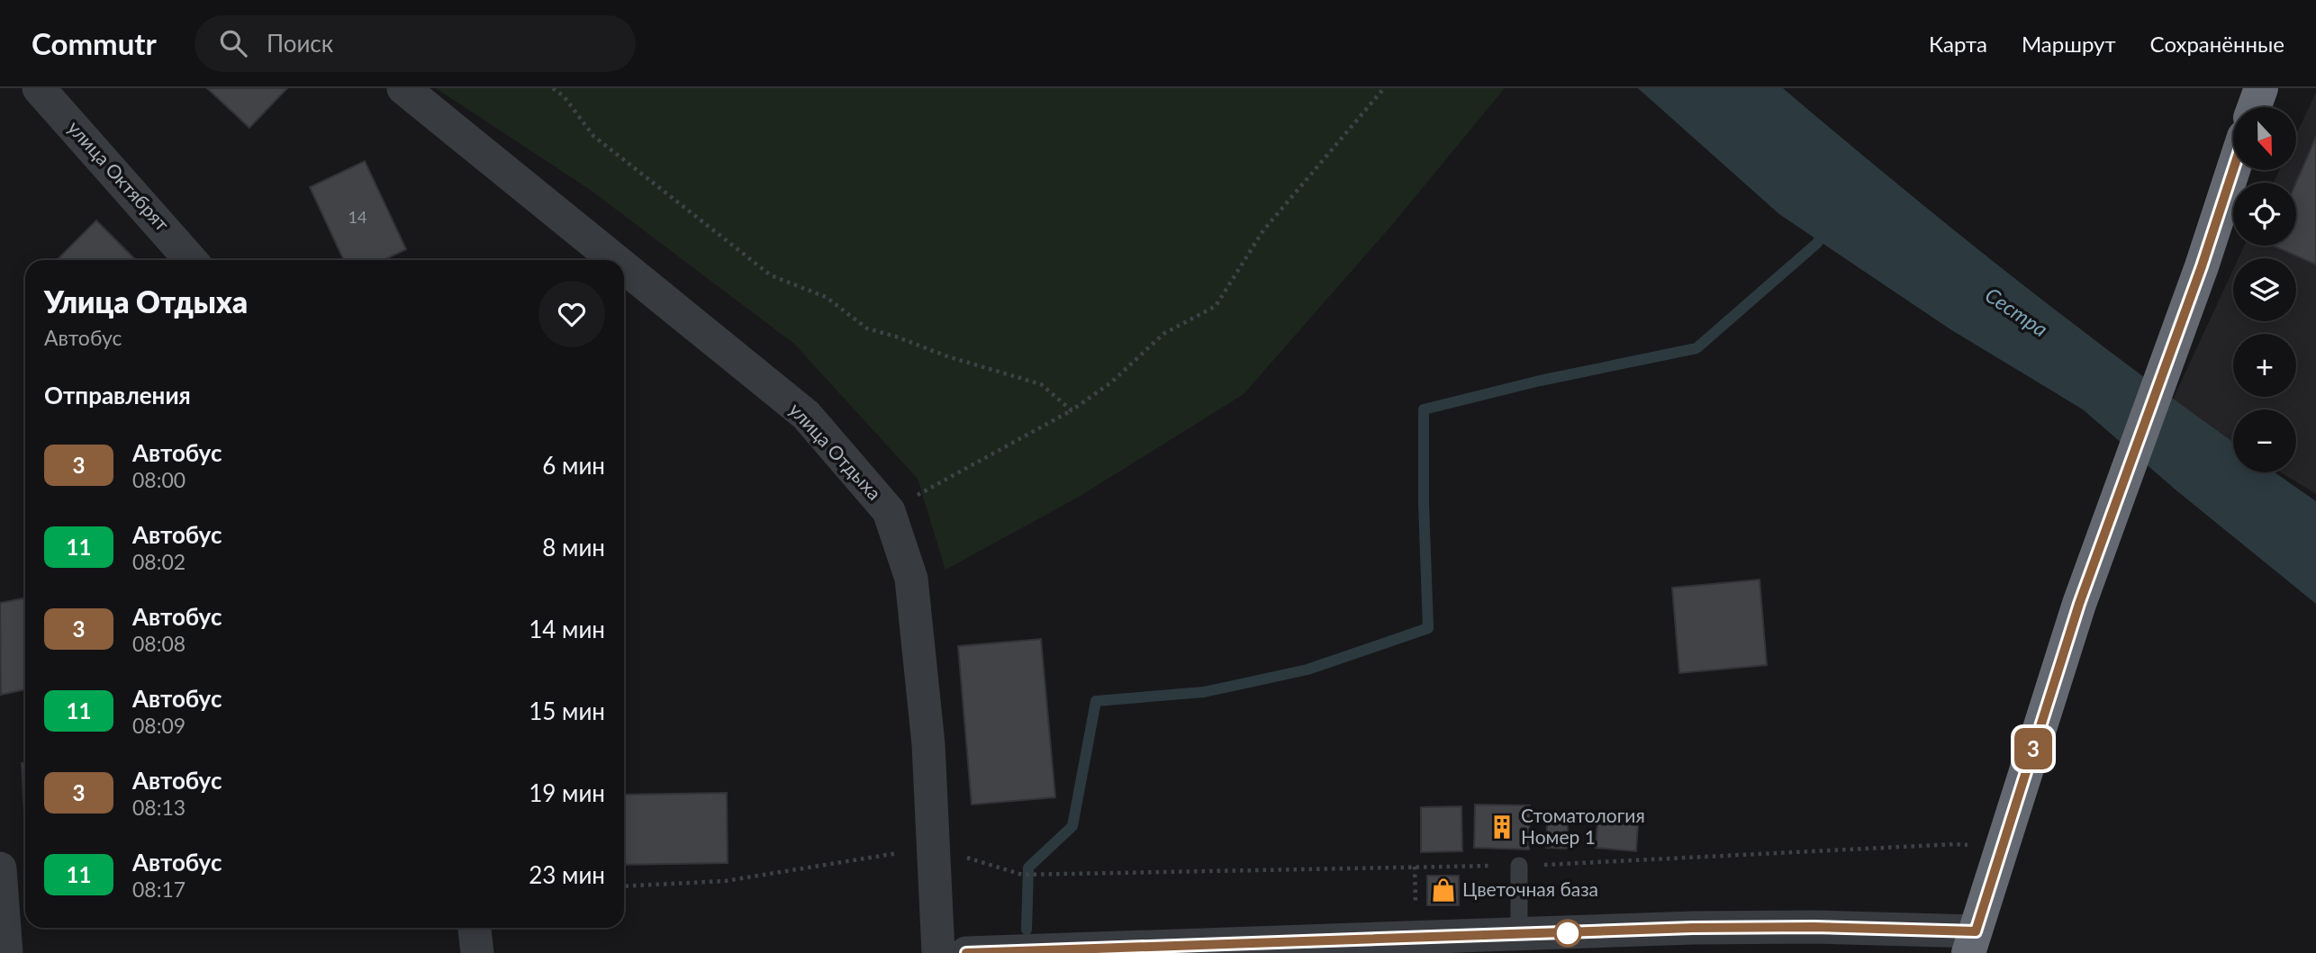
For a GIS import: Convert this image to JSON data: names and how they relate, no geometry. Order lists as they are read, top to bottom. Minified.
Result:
{"streets":{"street":["улица Октябрят","улица Отдыха"]},"water":["Сестра"],"places":{"building":["Стоматология Номер 1"],"shop":["Цветочная база"]},"lines":["bus line 3"],"house_numbers":["14"],"north":"bottom","page":{"header":"Commutr","search":"Поиск","nav":["Карта","Маршрут","Сохранённые"],"on_map":"3","map_buttons":["+","−"],"heading":[["Улица Отдыха","Автобус"],"Отправления"],"list":[{"mark":"3","name":"Автобус","note":"08:00","value":"6 мин"},{"mark":"11","name":"Автобус","note":"08:02","value":"8 мин"},{"mark":"3","name":"Автобус","note":"08:08","value":"14 мин"},{"mark":"11","name":"Автобус","note":"08:09","value":"15 мин"},{"mark":"3","name":"Автобус","note":"08:13","value":"19 мин"},{"mark":"11","name":"Автобус","note":"08:17","value":"23 мин"}]}}
